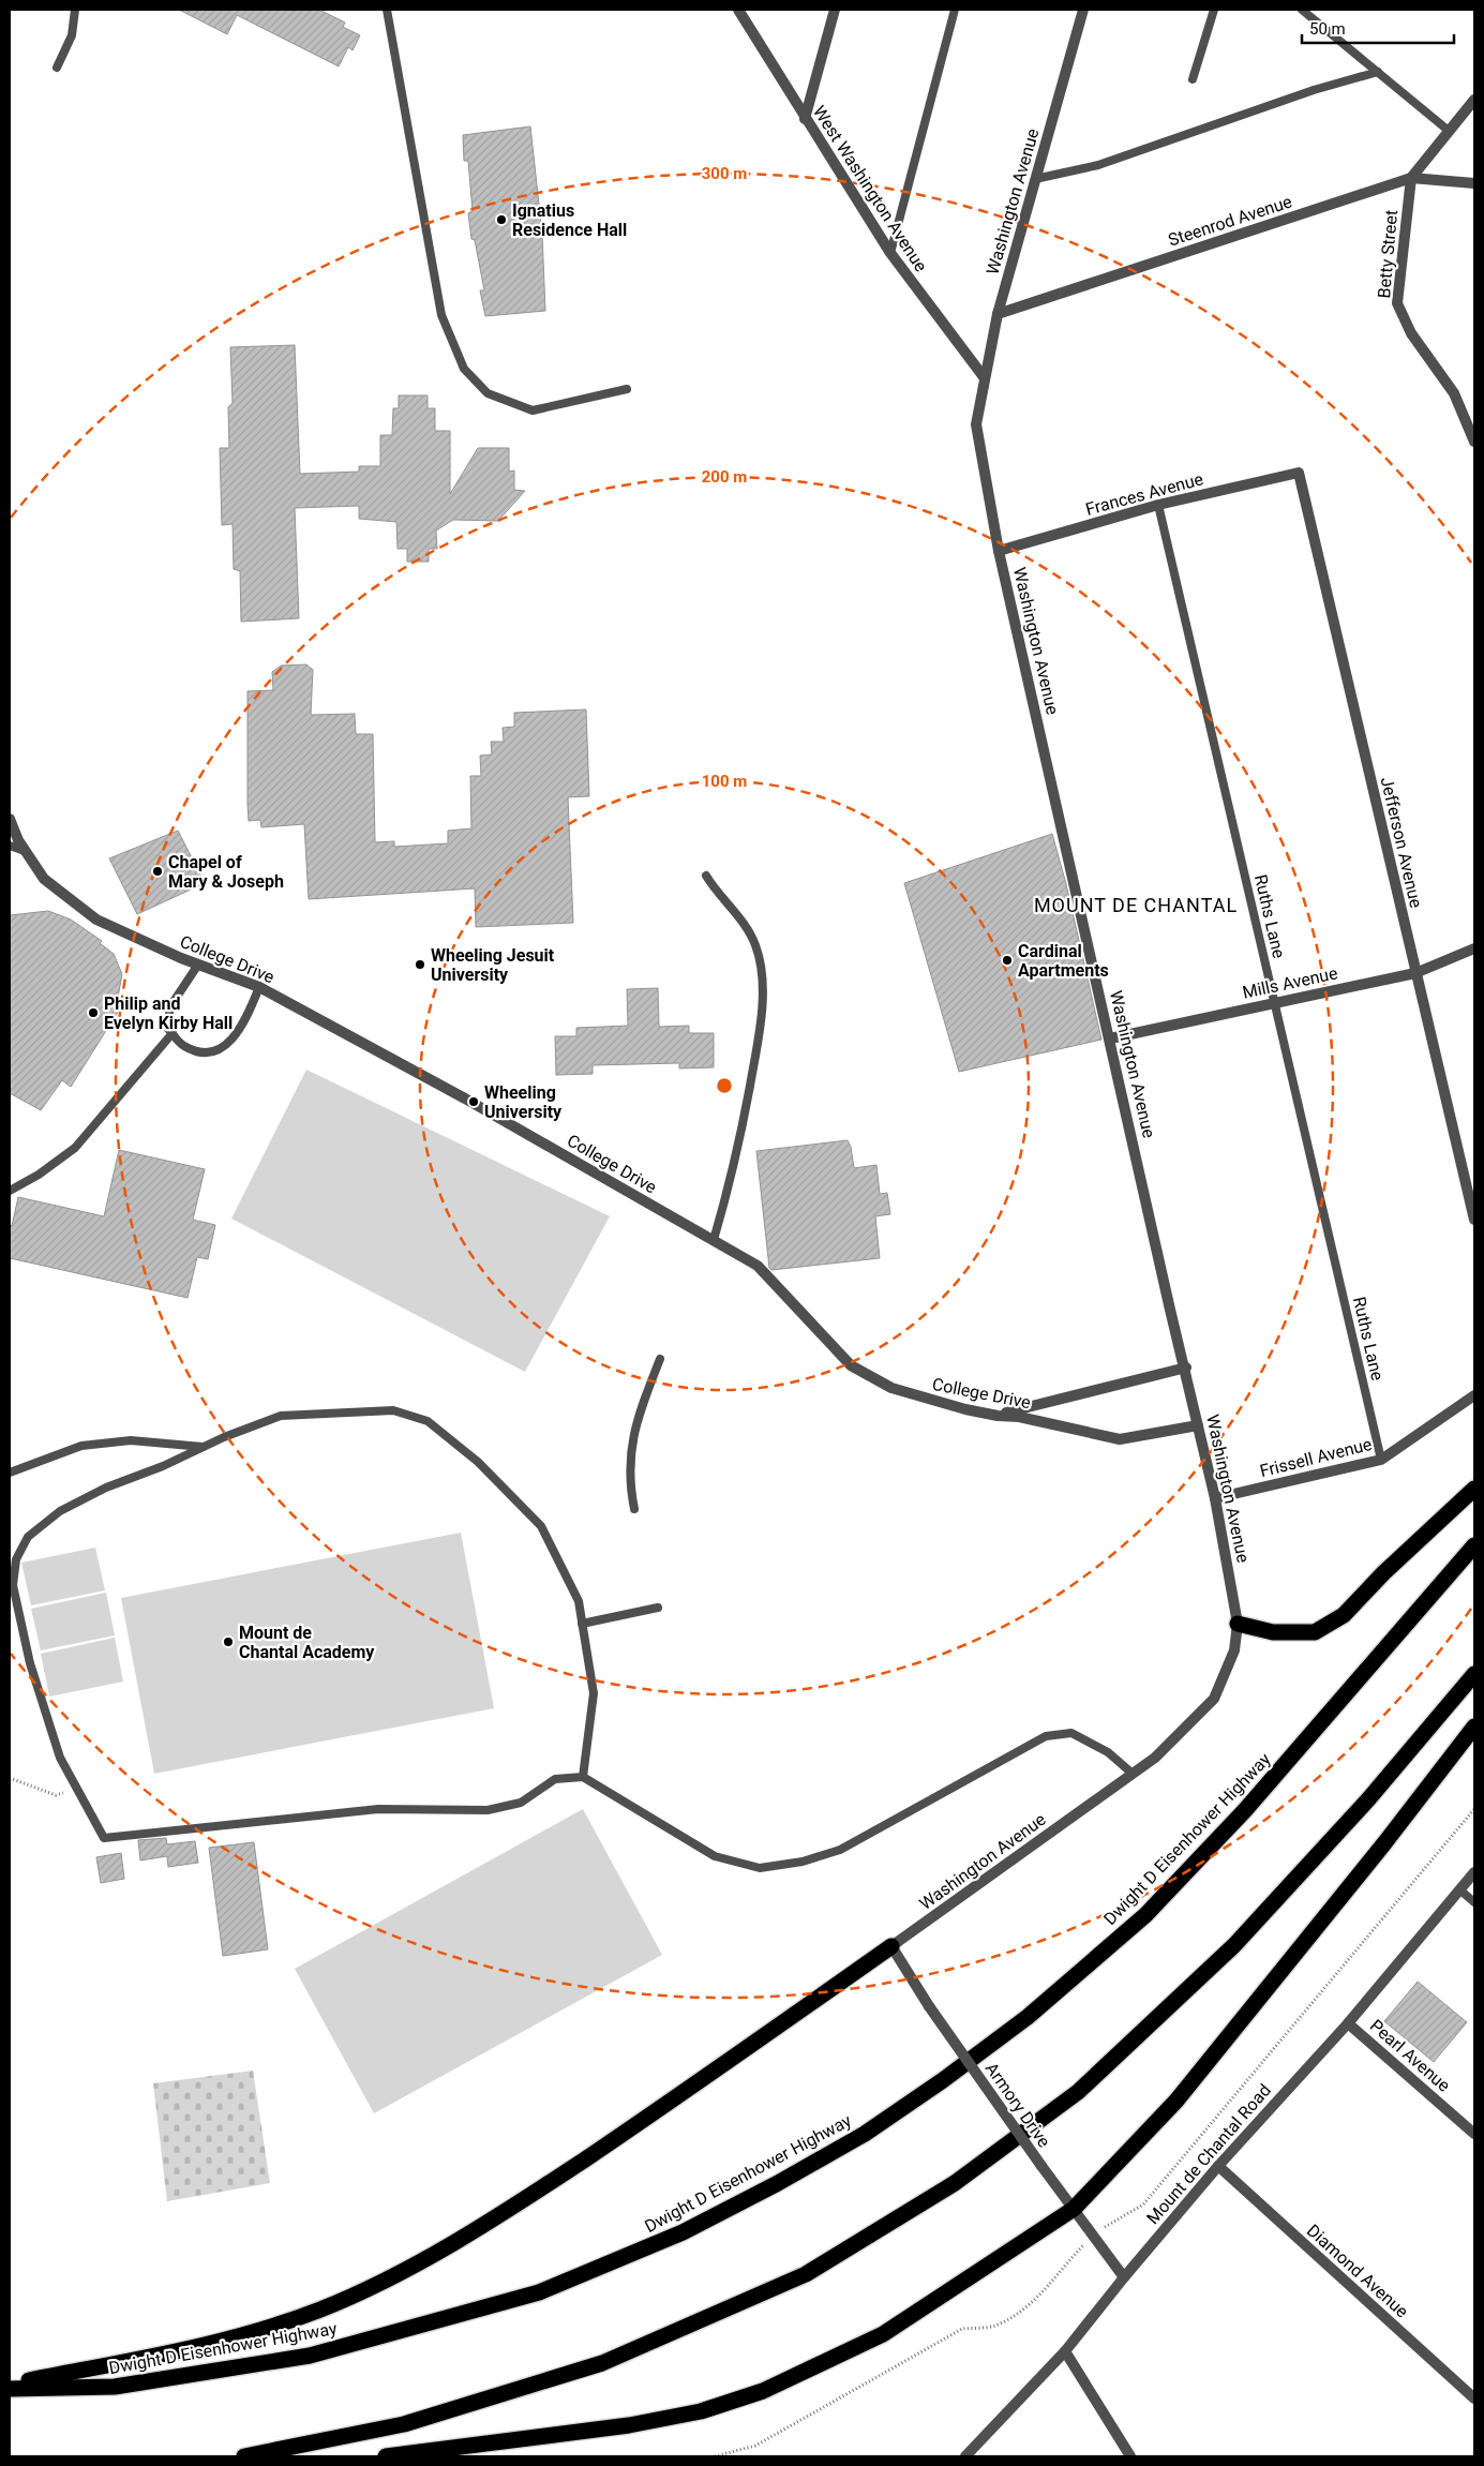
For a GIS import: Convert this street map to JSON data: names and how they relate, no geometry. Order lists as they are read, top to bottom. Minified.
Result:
{"streets":{"highway":["Dwight D Eisenhower Highway"],"street":["West Washington Avenue","Washington Avenue","Steenrod Avenue","Betty Street","Frances Avenue","Jefferson Avenue","College Drive","Mills Avenue","Frissell Avenue","Pearl Avenue","Armory Drive","Mount de Chantal Road","Diamond Avenue"],"lane":["Ruths Lane"]},"crossings":[["West Washington Avenue","Washington Avenue"],["Washington Avenue","Steenrod Avenue"],["Washington Avenue","Frances Avenue"],["Washington Avenue","College Drive"],["Washington Avenue","Mills Avenue"],["Washington Avenue","Frissell Avenue"],["Washington Avenue","Armory Drive"],["Steenrod Avenue","Betty Street"],["Frances Avenue","Jefferson Avenue"],["Frances Avenue","Ruths Lane"],["Jefferson Avenue","Mills Avenue"],["Ruths Lane","Mills Avenue"],["Ruths Lane","Frissell Avenue"],["Pearl Avenue","Mount de Chantal Road"],["Armory Drive","Mount de Chantal Road"],["Mount de Chantal Road","Diamond Avenue"]],"districts":["MOUNT DE CHANTAL"],"places":["Ignatius Residence Hall","Chapel of Mary & Joseph","Cardinal Apartments","Wheeling Jesuit University","Philip and Evelyn Kirby Hall","Wheeling University","Mount de Chantal Academy"],"scale_bar":"50 m","rings":["300 m","200 m","100 m"]}
